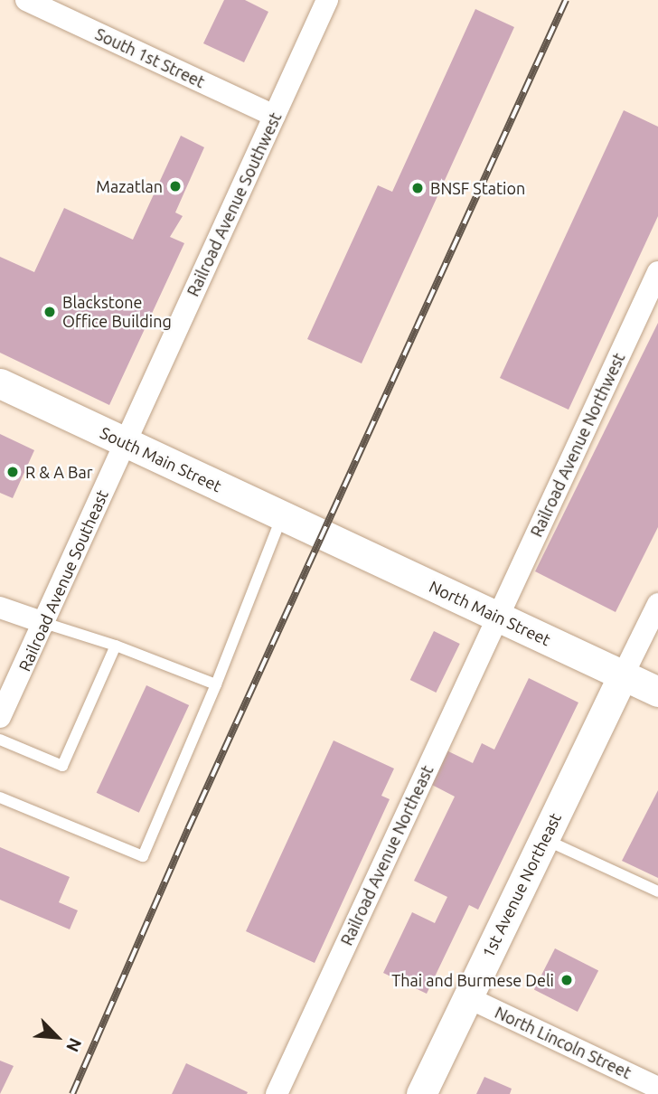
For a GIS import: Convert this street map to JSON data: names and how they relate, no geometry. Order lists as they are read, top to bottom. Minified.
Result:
{"streets":{"street":["South 1st Street","Railroad Avenue Southwest","Railroad Avenue Northwest","South Main Street","Railroad Avenue Southeast","North Main Street","Railroad Avenue Northeast","1st Avenue Northeast","North Lincoln Street"]},"crossings":[["South 1st Street","Railroad Avenue Southwest"],["Railroad Avenue Southwest","South Main Street"],["Railroad Avenue Southwest","Railroad Avenue Southeast"],["Railroad Avenue Northwest","North Main Street"],["Railroad Avenue Northwest","Railroad Avenue Northeast"],["South Main Street","Railroad Avenue Southeast"],["South Main Street","North Main Street"],["North Main Street","Railroad Avenue Northeast"],["North Main Street","1st Avenue Northeast"],["1st Avenue Northeast","North Lincoln Street"]],"places":["Mazatlan","BNSF Station","Blackstone Office Building","R & A Bar","Thai and Burmese Deli"],"north":"bottom right"}
